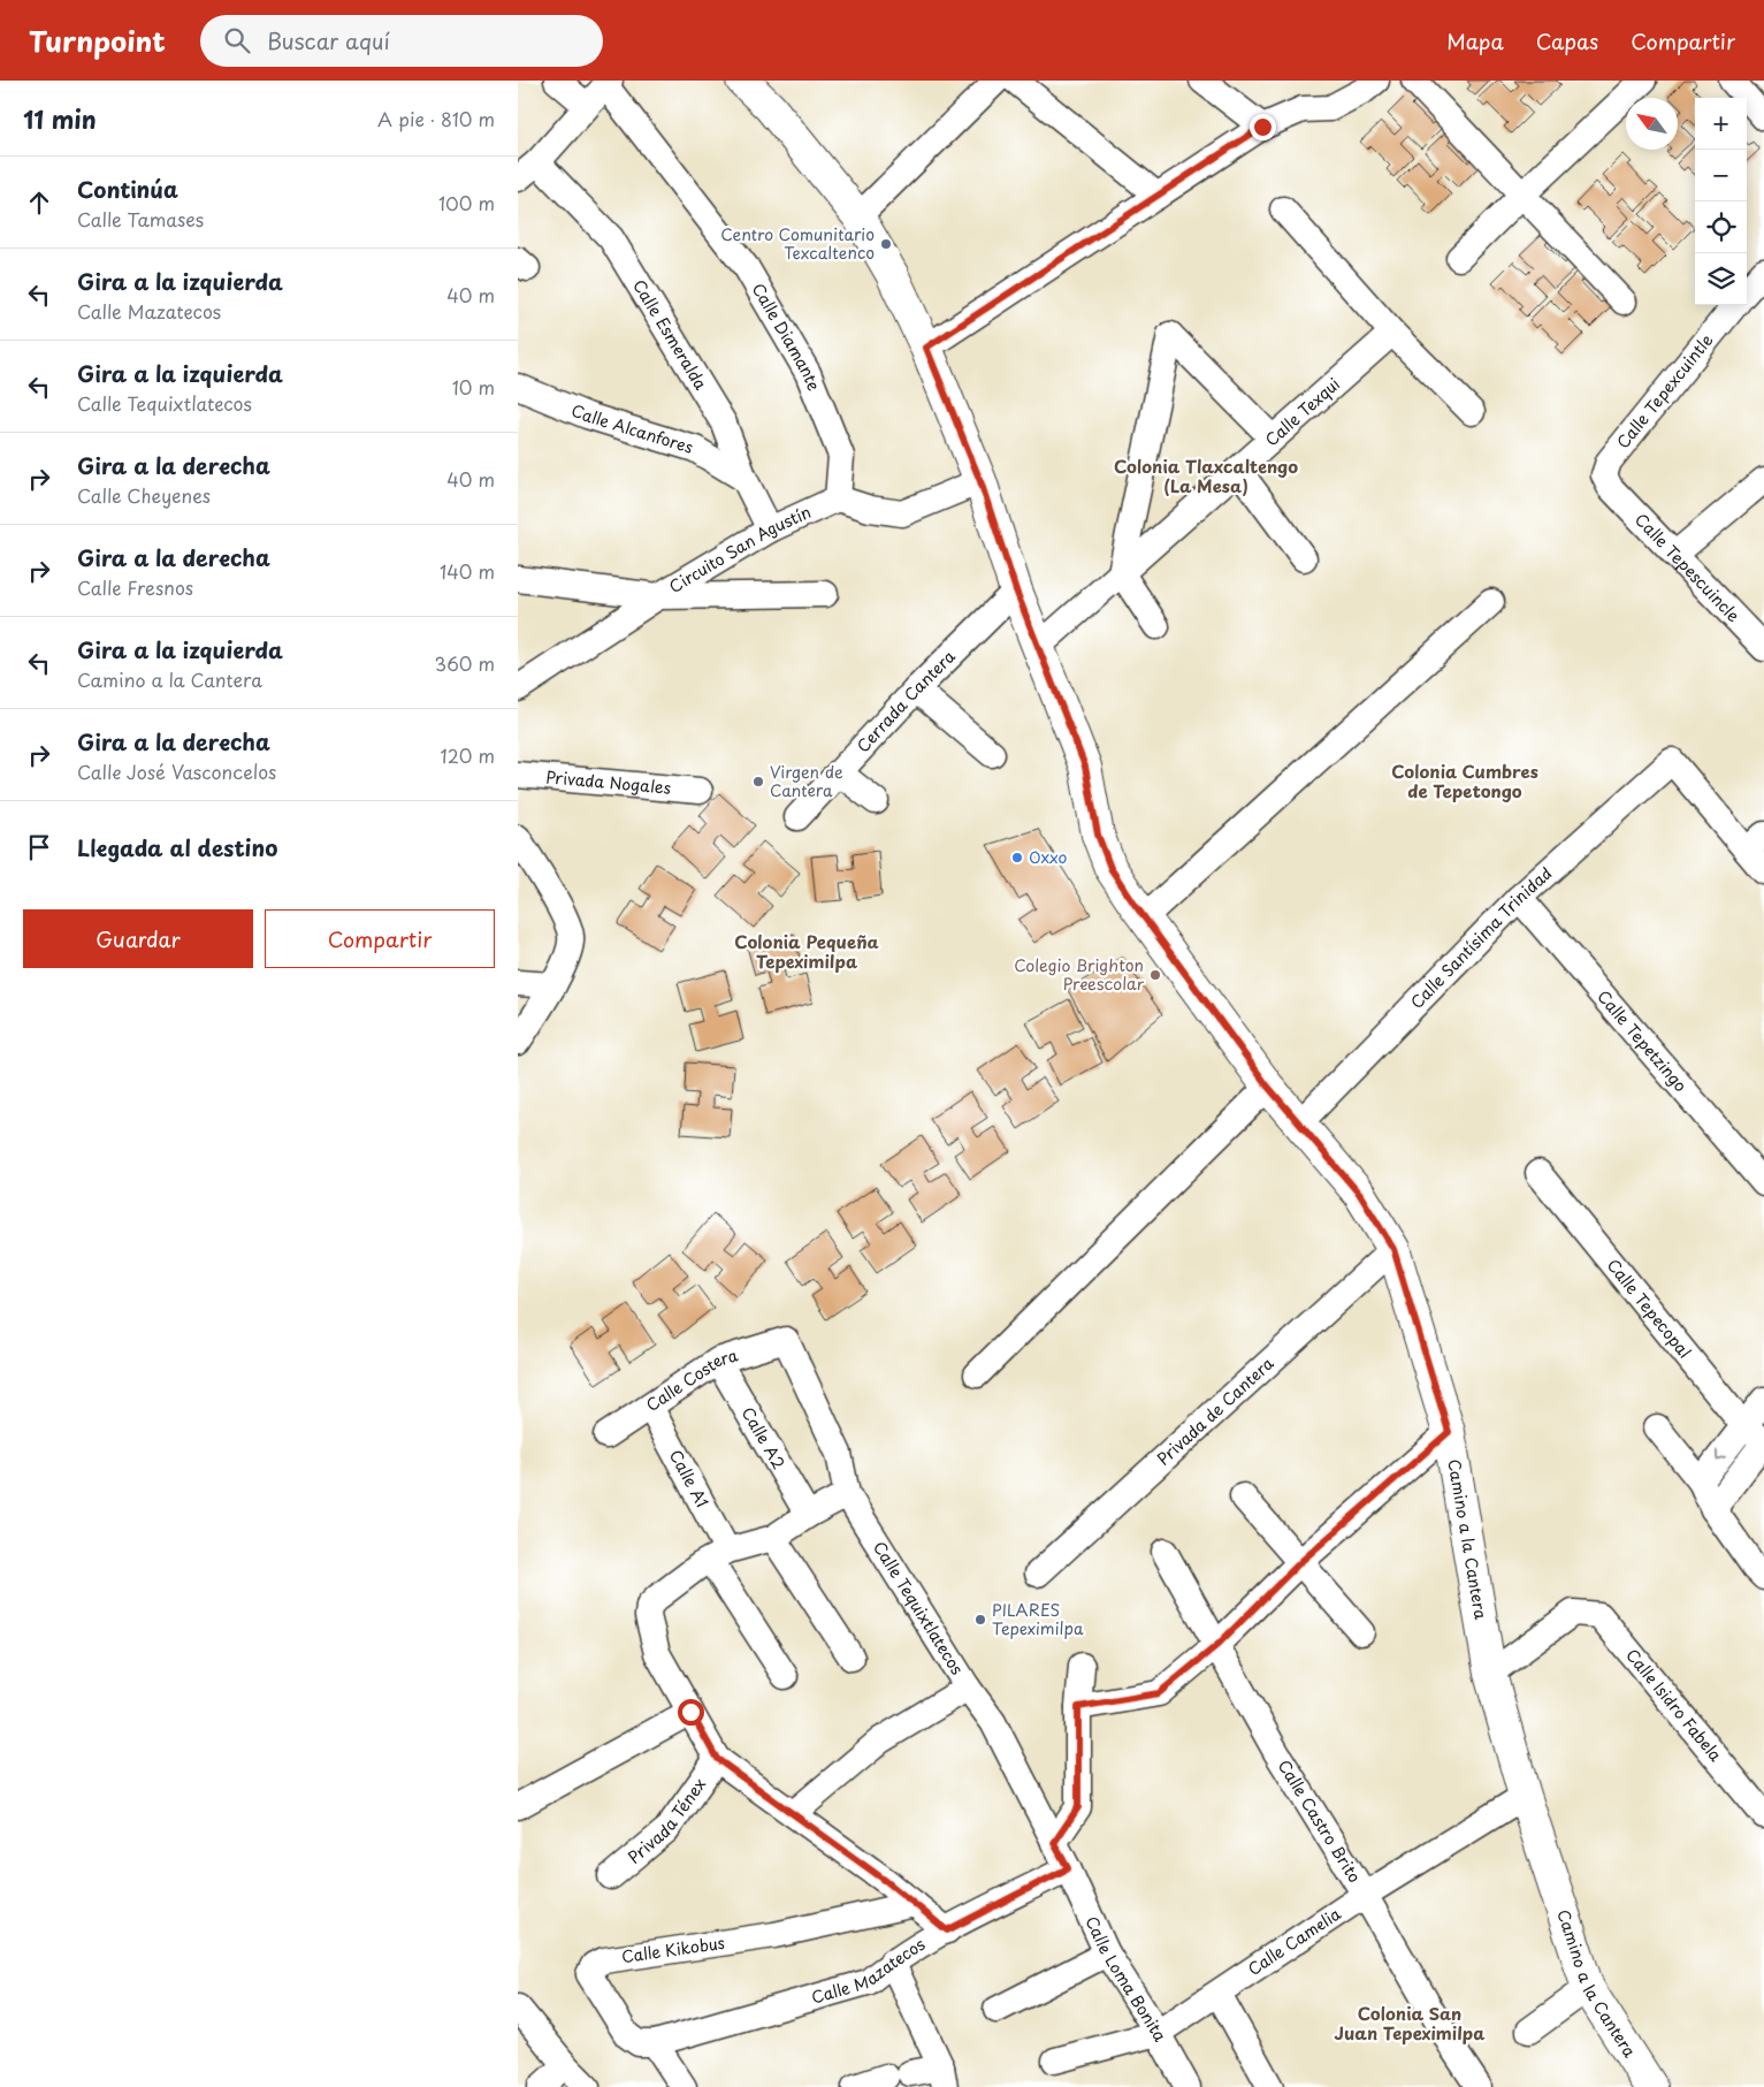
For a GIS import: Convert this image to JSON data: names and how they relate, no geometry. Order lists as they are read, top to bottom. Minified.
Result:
{"streets":{"street":["Calle Esmeralda","Calle Diamante","Calle Tepexcuintle","Calle Texqui","Calle Alcanfores","Circuito San Agustín","Calle Tepescuincle","Cerrada Cantera","Privada Nogales","Calle Santísima Trinidad","Calle Tepetzingo","Calle Tepecopal","Calle Costera","Privada de Cantera","Calle A2","Calle A1","Camino a la Cantera","Calle Tequixtlatecos","Calle Isidro Fabela","Privada Ténex","Calle Castro Brito","Calle Camelia","Calle Kikobus","Calle Mazatecos","Calle Loma Bonita"]},"crossings":[["Calle Esmeralda","Calle Alcanfores"],["Calle Esmeralda","Circuito San Agustín"],["Calle Diamante","Circuito San Agustín"],["Calle Tepexcuintle","Calle Tepescuincle"],["Calle Texqui","Camino a la Cantera"],["Cerrada Cantera","Camino a la Cantera"],["Calle Santísima Trinidad","Calle Tepetzingo"],["Calle Santísima Trinidad","Camino a la Cantera"],["Calle Costera","Calle A2"],["Calle Costera","Calle A1"],["Calle Costera","Calle Tequixtlatecos"],["Privada de Cantera","Camino a la Cantera"],["Camino a la Cantera","Calle Isidro Fabela"],["Camino a la Cantera","Calle Camelia"],["Calle Tequixtlatecos","Calle Mazatecos"],["Calle Tequixtlatecos","Calle Loma Bonita"],["Calle Castro Brito","Calle Camelia"],["Calle Camelia","Calle Loma Bonita"],["Calle Kikobus","Calle Mazatecos"],["Calle Mazatecos","Calle Loma Bonita"]],"districts":["Colonia Tlaxcaltengo (La Mesa)","Colonia Cumbres de Tepetongo","Colonia Pequeña Tepeximilpa","Colonia San Juan Tepeximilpa"],"places":["Centro Comunitario Texcaltenco","Virgen de Cantera","Oxxo","Colegio Brighton Preescolar","PILARES Tepeximilpa"],"north":"top left","page":{"header":"Turnpoint","search":"Buscar aquí","nav":["Mapa","Capas","Compartir"],"heading":["11 min","A pie · 810 m"],"map_buttons":["+","−"],"list":[["Continúa","Calle Tamases","100 m"],["Gira a la izquierda","Calle Mazatecos","40 m"],["Gira a la izquierda","Calle Tequixtlatecos","10 m"],["Gira a la derecha","Calle Cheyenes","40 m"],["Gira a la derecha","Calle Fresnos","140 m"],["Gira a la izquierda","Camino a la Cantera","360 m"],["Gira a la derecha","Calle José Vasconcelos","120 m"],"Llegada al destino"],"buttons":["Guardar","Compartir"]}}
